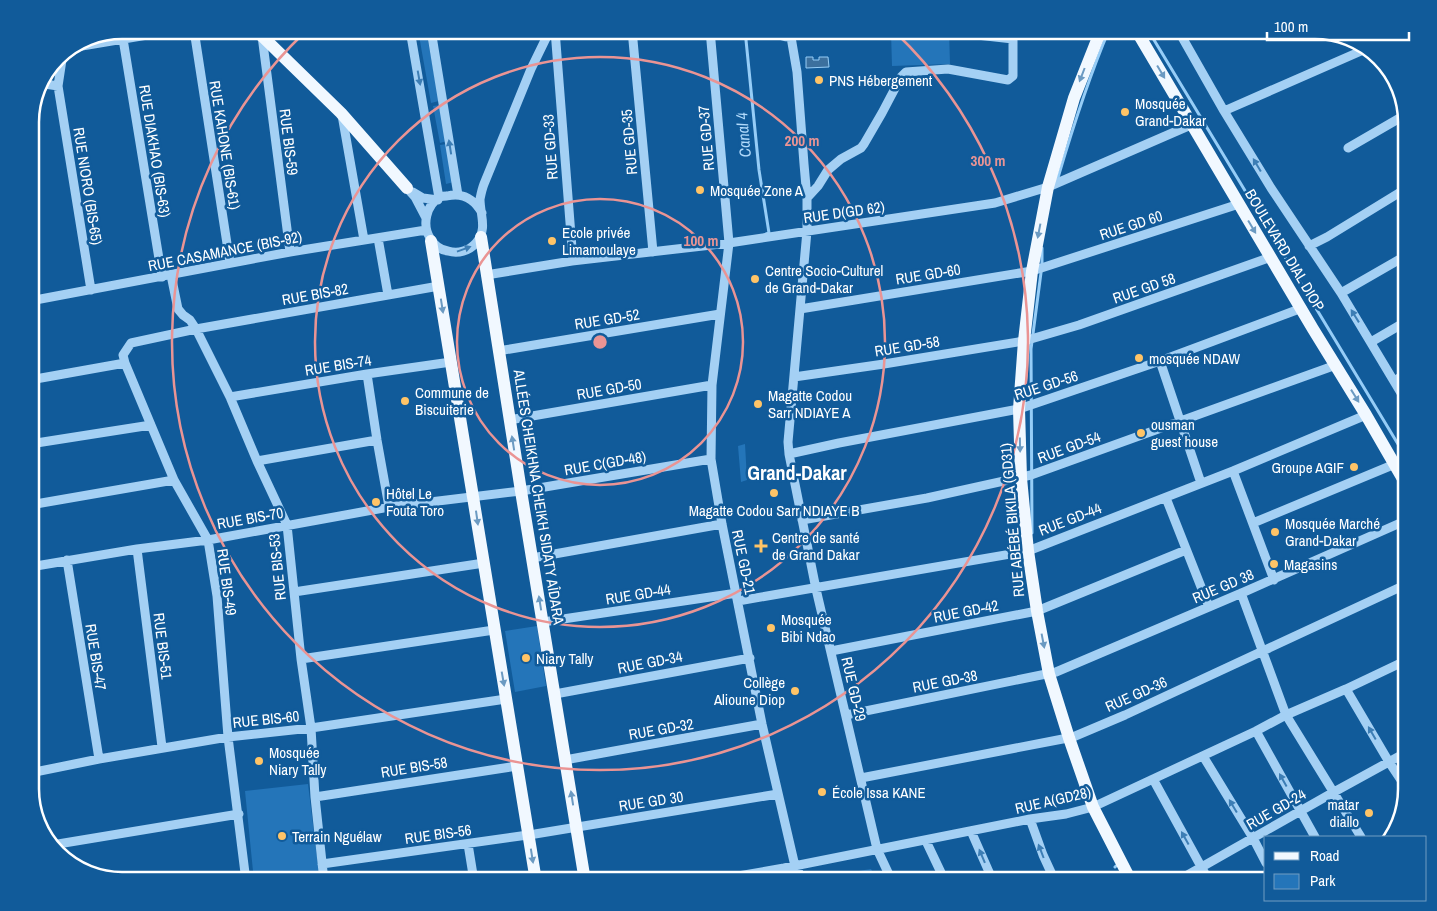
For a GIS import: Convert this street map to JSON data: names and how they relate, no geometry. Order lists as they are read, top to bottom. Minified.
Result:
{"streets":{"main road":["BOULEVARD DIAL DIOP","ALLÉES CHEIKHNA CHEIKH SIDATY AÎDARA","RUE ABÉBÉ BIKILA (GD31)"],"street":["RUE GD-37","RUE BIS-59","RUE GD-35","RUE KAHONE (BIS-61)","RUE GD-33","RUE DIAKHAO (BIS-63)","RUE NIORO (BIS-65)","RUE D(GD 62)","RUE GD 60","RUE CASAMANCE (BIS-92)","RUE GD-60","RUE GD 58","RUE BIS-82","RUE GD-52","RUE GD-58","RUE BIS-74","RUE GD-56","RUE GD-50","RUE GD-54","RUE C(GD-48)","RUE BIS-70","RUE GD-44","RUE GD-21","RUE BIS-53","RUE BIS-49","RUE GD 38","RUE GD-42","RUE BIS-51","RUE BIS-47","RUE GD-34","RUE GD-38","RUE GD-29","RUE GD-36","RUE BIS-60","RUE GD-32","RUE BIS-58","RUE A(GD28)","RUE GD 30","RUE GD-24","RUE BIS-56"]},"crossings":[["RUE GD-37","RUE D(GD 62)"],["RUE GD-37","RUE GD-21"],["RUE BIS-59","RUE CASAMANCE (BIS-92)"],["RUE GD-35","RUE D(GD 62)"],["RUE KAHONE (BIS-61)","RUE CASAMANCE (BIS-92)"],["RUE GD-33","RUE D(GD 62)"],["RUE DIAKHAO (BIS-63)","RUE CASAMANCE (BIS-92)"],["RUE DIAKHAO (BIS-63)","RUE BIS-53"],["RUE NIORO (BIS-65)","RUE CASAMANCE (BIS-92)"],["RUE D(GD 62)","BOULEVARD DIAL DIOP"],["RUE D(GD 62)","ALLÉES CHEIKHNA CHEIKH SIDATY AÎDARA"],["RUE D(GD 62)","RUE ABÉBÉ BIKILA (GD31)"],["RUE D(GD 62)","RUE GD-21"],["RUE D(GD 62)","RUE GD-29"],["RUE GD 60","BOULEVARD DIAL DIOP"],["RUE GD 60","RUE GD-60"],["RUE GD 60","RUE ABÉBÉ BIKILA (GD31)"],["BOULEVARD DIAL DIOP","RUE GD 58"],["BOULEVARD DIAL DIOP","RUE GD-56"],["BOULEVARD DIAL DIOP","RUE GD-54"],["BOULEVARD DIAL DIOP","RUE GD-44"],["RUE CASAMANCE (BIS-92)","ALLÉES CHEIKHNA CHEIKH SIDATY AÎDARA"],["RUE CASAMANCE (BIS-92)","RUE BIS-53"],["RUE GD-60","RUE ABÉBÉ BIKILA (GD31)"],["RUE GD-60","RUE GD-29"],["RUE GD 58","RUE GD-58"],["RUE GD 58","RUE ABÉBÉ BIKILA (GD31)"],["RUE BIS-82","RUE BIS-53"],["RUE GD-52","ALLÉES CHEIKHNA CHEIKH SIDATY AÎDARA"],["RUE GD-52","RUE GD-21"],["RUE GD-58","RUE ABÉBÉ BIKILA (GD31)"],["RUE GD-58","RUE GD-29"],["RUE BIS-74","RUE BIS-53"],["RUE GD-56","RUE ABÉBÉ BIKILA (GD31)"],["RUE GD-56","RUE GD-29"],["RUE GD-50","ALLÉES CHEIKHNA CHEIKH SIDATY AÎDARA"],["RUE GD-50","RUE GD-21"],["RUE GD-54","RUE ABÉBÉ BIKILA (GD31)"],["RUE GD-54","RUE GD-29"],["RUE C(GD-48)","ALLÉES CHEIKHNA CHEIKH SIDATY AÎDARA"],["RUE C(GD-48)","RUE BIS-70"],["RUE C(GD-48)","RUE GD-21"],["ALLÉES CHEIKHNA CHEIKH SIDATY AÎDARA","RUE GD-44"],["ALLÉES CHEIKHNA CHEIKH SIDATY AÎDARA","RUE GD-34"],["ALLÉES CHEIKHNA CHEIKH SIDATY AÎDARA","RUE GD-32"],["ALLÉES CHEIKHNA CHEIKH SIDATY AÎDARA","RUE GD 30"],["RUE BIS-70","RUE BIS-53"],["RUE BIS-70","RUE BIS-49"],["RUE BIS-70","RUE BIS-51"],["RUE BIS-70","RUE BIS-47"],["RUE GD-44","RUE ABÉBÉ BIKILA (GD31)"],["RUE GD-44","RUE GD-21"],["RUE GD-44","RUE GD-29"],["RUE ABÉBÉ BIKILA (GD31)","RUE GD 38"],["RUE ABÉBÉ BIKILA (GD31)","RUE GD-42"],["RUE ABÉBÉ BIKILA (GD31)","RUE GD-38"],["RUE ABÉBÉ BIKILA (GD31)","RUE GD-36"],["RUE ABÉBÉ BIKILA (GD31)","RUE A(GD28)"],["RUE GD-21","RUE GD-34"],["RUE GD-21","RUE GD-32"],["RUE GD-21","RUE A(GD28)"],["RUE GD-21","RUE GD 30"],["RUE BIS-53","RUE BIS-60"],["RUE BIS-53","RUE BIS-58"],["RUE BIS-53","RUE BIS-56"],["RUE BIS-49","RUE BIS-60"],["RUE GD 38","RUE GD-38"],["RUE GD-42","RUE GD-29"],["RUE BIS-51","RUE BIS-60"],["RUE BIS-47","RUE BIS-60"],["RUE GD-38","RUE GD-29"],["RUE GD-29","RUE GD-36"],["RUE GD-29","RUE A(GD28)"],["RUE GD 30","RUE BIS-56"]],"one_way":["RUE ABÉBÉ BIKILA (GD31)"],"districts":["Grand-Dakar"],"water":["Canal 4"],"places":{"other":["PNS Hébergement","Mosquée Grand-Dakar","Mosquée Zone A","Ecole privée Limamoulaye","Centre Socio-Culturel de Grand-Dakar","mosquée NDAW","Commune de Biscuiterie","Magatte Codou Sarr NDIAYE A","ousman guest house","Groupe AGIF","Magatte Codou Sarr NDIAYE B","Hôtel Le Fouta Toro","Mosquée Marché Grand-Dakar","Magasins","Mosquée Bibi Ndao","Niary Tally","Collège Alioune Diop","Mosquée Niary Tally","École Issa KANE","matar diallo","Terrain Nguélaw"],"health":["Centre de santé de Grand Dakar"]},"legend":["Road","Park"],"scale_bar":"100 m","rings":["200 m","300 m","100 m"]}
